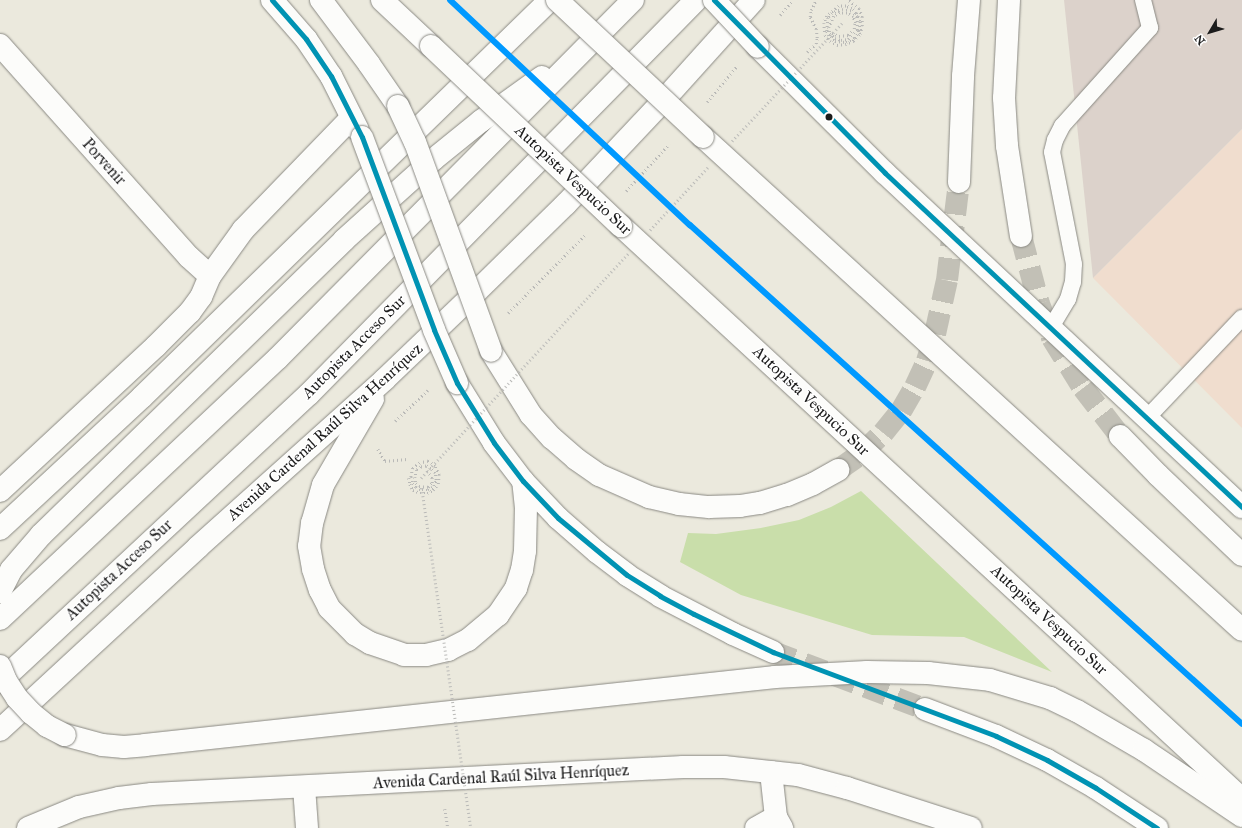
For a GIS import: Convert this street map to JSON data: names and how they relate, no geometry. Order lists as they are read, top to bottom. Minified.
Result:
{"streets":{"main road":["Porvenir","Autopista Vespucio Sur","Autopista Acceso Sur","Avenida Cardenal Raúl Silva Henríquez"]},"north":"bottom left"}
